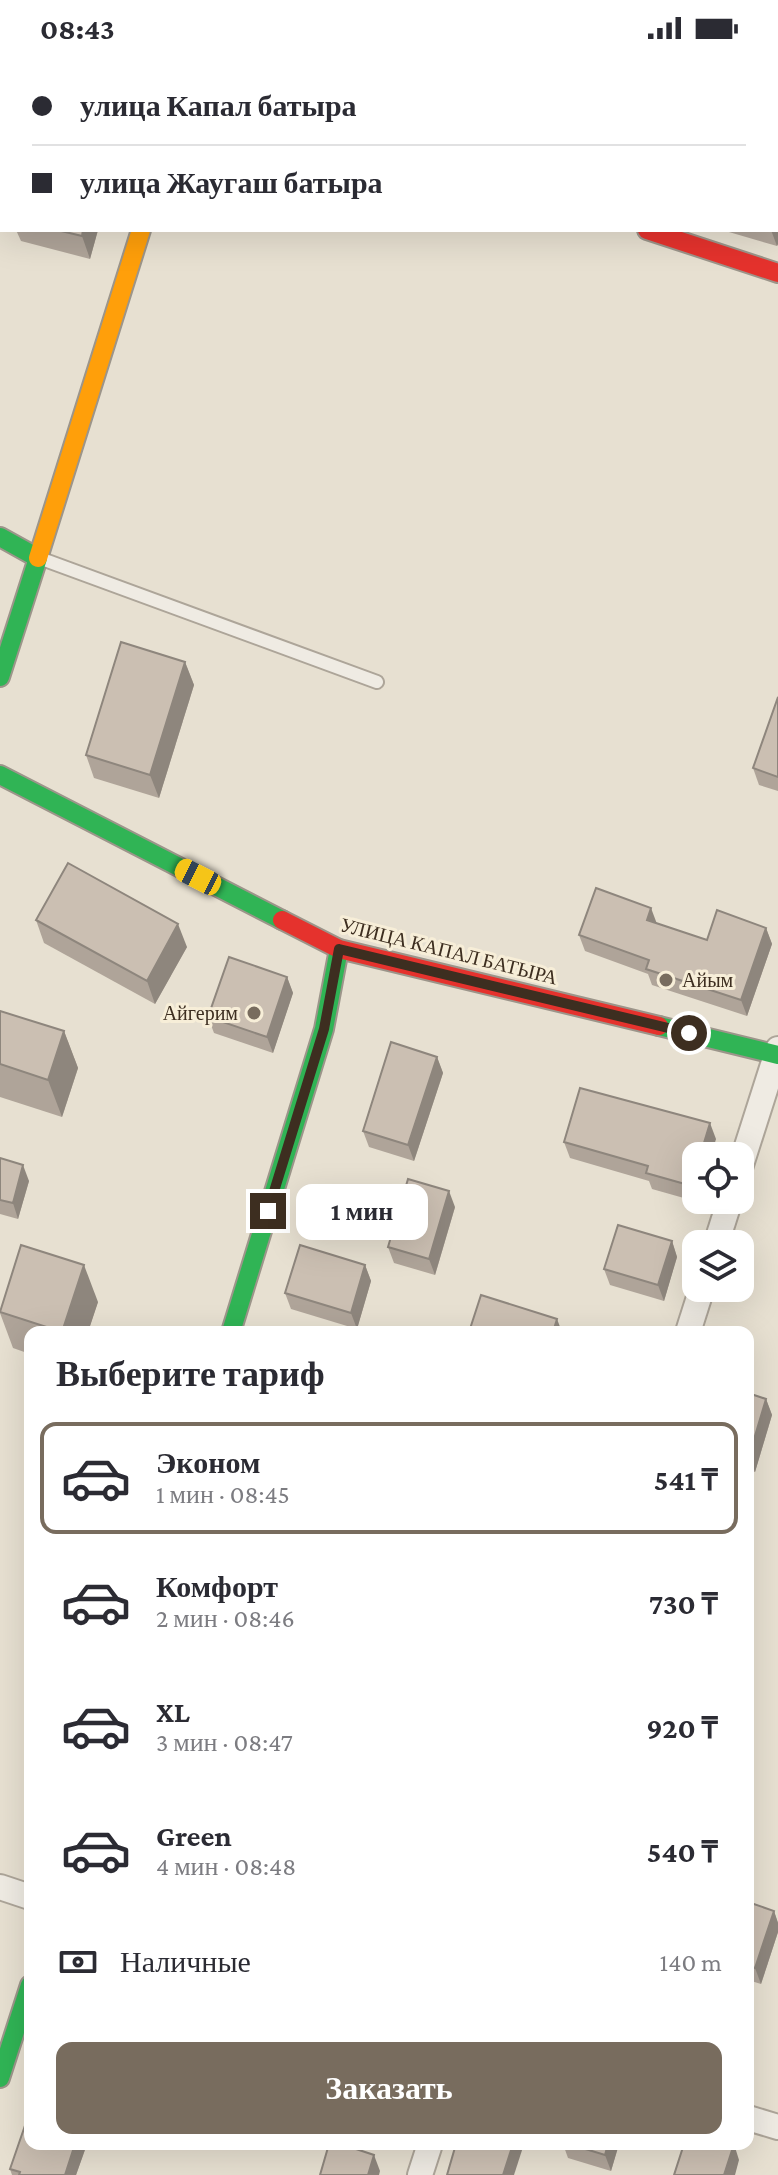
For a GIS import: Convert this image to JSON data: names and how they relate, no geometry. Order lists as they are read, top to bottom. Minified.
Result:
{"streets":{"street":["УЛИЦА КАПАЛ БАТЫРА"]},"places":["Айым","Айгерим"],"page":{"status":"08:43","banner":["улица Капал батыра","улица Жаугаш батыра"],"bubble":"1 мин","heading":"Выберите тариф","list":[{"name":"Эконом","note":"1 мин · 08:45","value":"541 ₸"},{"name":"Комфорт","note":"2 мин · 08:46","value":"730 ₸"},{"name":"XL","note":"3 мин · 08:47","value":"920 ₸"},{"name":"Green","note":"4 мин · 08:48","value":"540 ₸"}],"pay":["Наличные","140 m"],"buttons":"Заказать"}}
